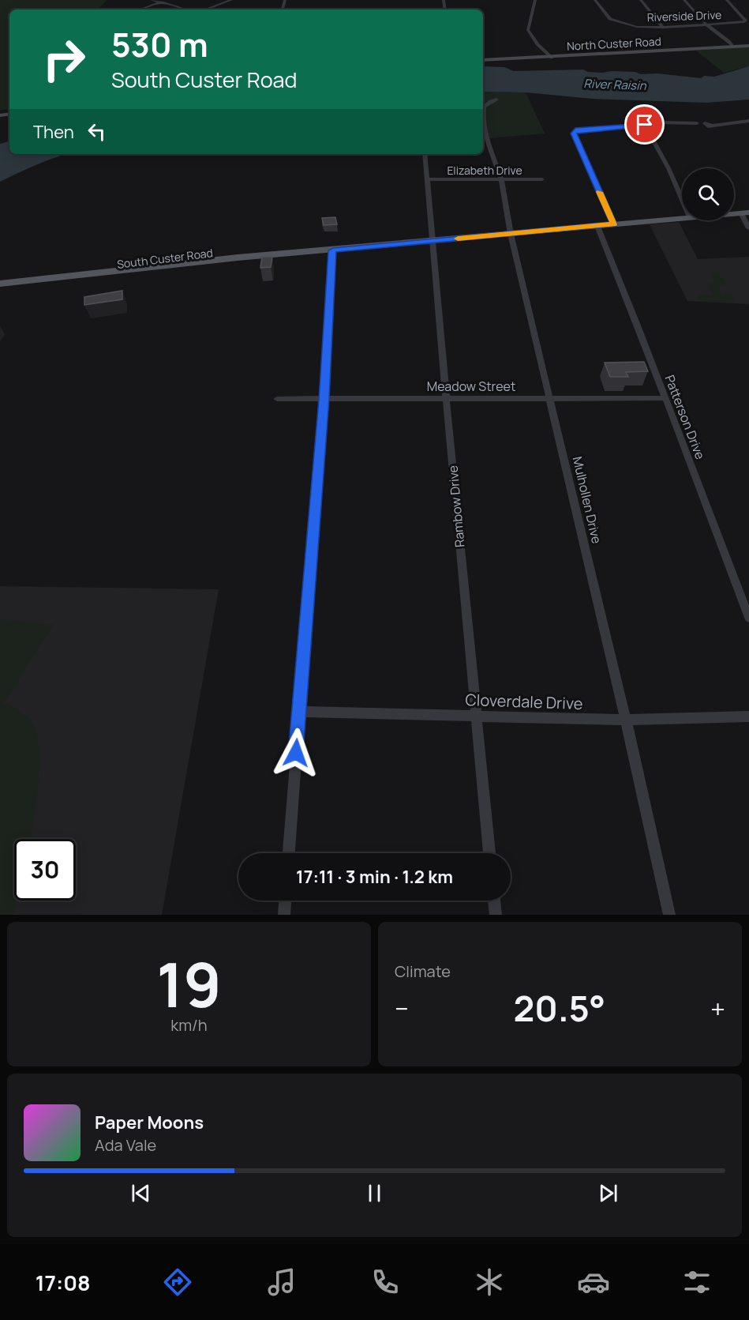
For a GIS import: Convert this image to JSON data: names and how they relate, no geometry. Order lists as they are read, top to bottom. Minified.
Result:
{"streets":{"main road":["South Custer Road"],"street":["Riverside Drive","North Custer Road","Elizabeth Drive","Meadow Street","Patterson Drive","Mulhollen Drive","Rambow Drive","Cloverdale Drive"]},"crossings":[["Elizabeth Drive","Mulhollen Drive"],["Elizabeth Drive","Rambow Drive"],["South Custer Road","Patterson Drive"],["South Custer Road","Mulhollen Drive"],["South Custer Road","Rambow Drive"],["Meadow Street","Patterson Drive"],["Meadow Street","Mulhollen Drive"],["Meadow Street","Rambow Drive"],["Mulhollen Drive","Cloverdale Drive"],["Rambow Drive","Cloverdale Drive"]],"water":["River Raisin"],"page":{"turn":["530 m","South Custer Road"],"then":"Then","limit":"30","trip":"17:11 · 3 min · 1.2 km","tile":[["19","km/h"],"Climate"],"heat":["−","20.5°","+"],"song":["Paper Moons","Ada Vale"],"tabs":"17:08"}}
